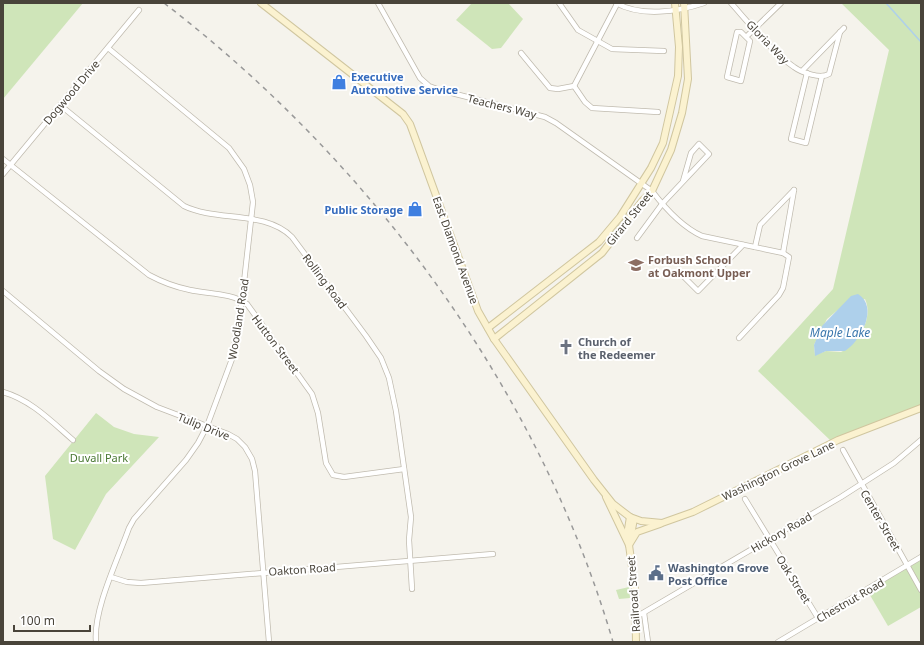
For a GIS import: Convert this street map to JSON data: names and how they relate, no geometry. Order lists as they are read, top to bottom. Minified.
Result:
{"streets":{"street":["Gloria Way","Dogwood Drive","Teachers Way","Girard Street","East Diamond Avenue","Rolling Road","Woodland Road","Hutton Street","Tulip Drive","Washington Grove Lane","Center Street","Hickory Road","Oakton Road","Oak Street","Railroad Street","Chestnut Road"]},"crossings":[["Dogwood Drive","Rolling Road"],["Dogwood Drive","Woodland Road"],["Teachers Way","Girard Street"],["Girard Street","East Diamond Avenue"],["East Diamond Avenue","Washington Grove Lane"],["East Diamond Avenue","Railroad Street"],["Rolling Road","Woodland Road"],["Rolling Road","Hutton Street"],["Rolling Road","Oakton Road"],["Woodland Road","Hutton Street"],["Woodland Road","Tulip Drive"],["Woodland Road","Oakton Road"],["Tulip Drive","Oakton Road"],["Washington Grove Lane","Railroad Street"],["Center Street","Hickory Road"],["Center Street","Chestnut Road"],["Hickory Road","Oak Street"],["Hickory Road","Railroad Street"],["Oak Street","Chestnut Road"]],"water":["Maple Lake"],"parks":["Duvall Park"],"places":{"shop":["Executive Automotive Service","Public Storage"],"school or university":["Forbush School at Oakmont Upper"],"church":["Church of the Redeemer"],"public building":["Washington Grove Post Office"]},"scale_bar":"100 m"}
